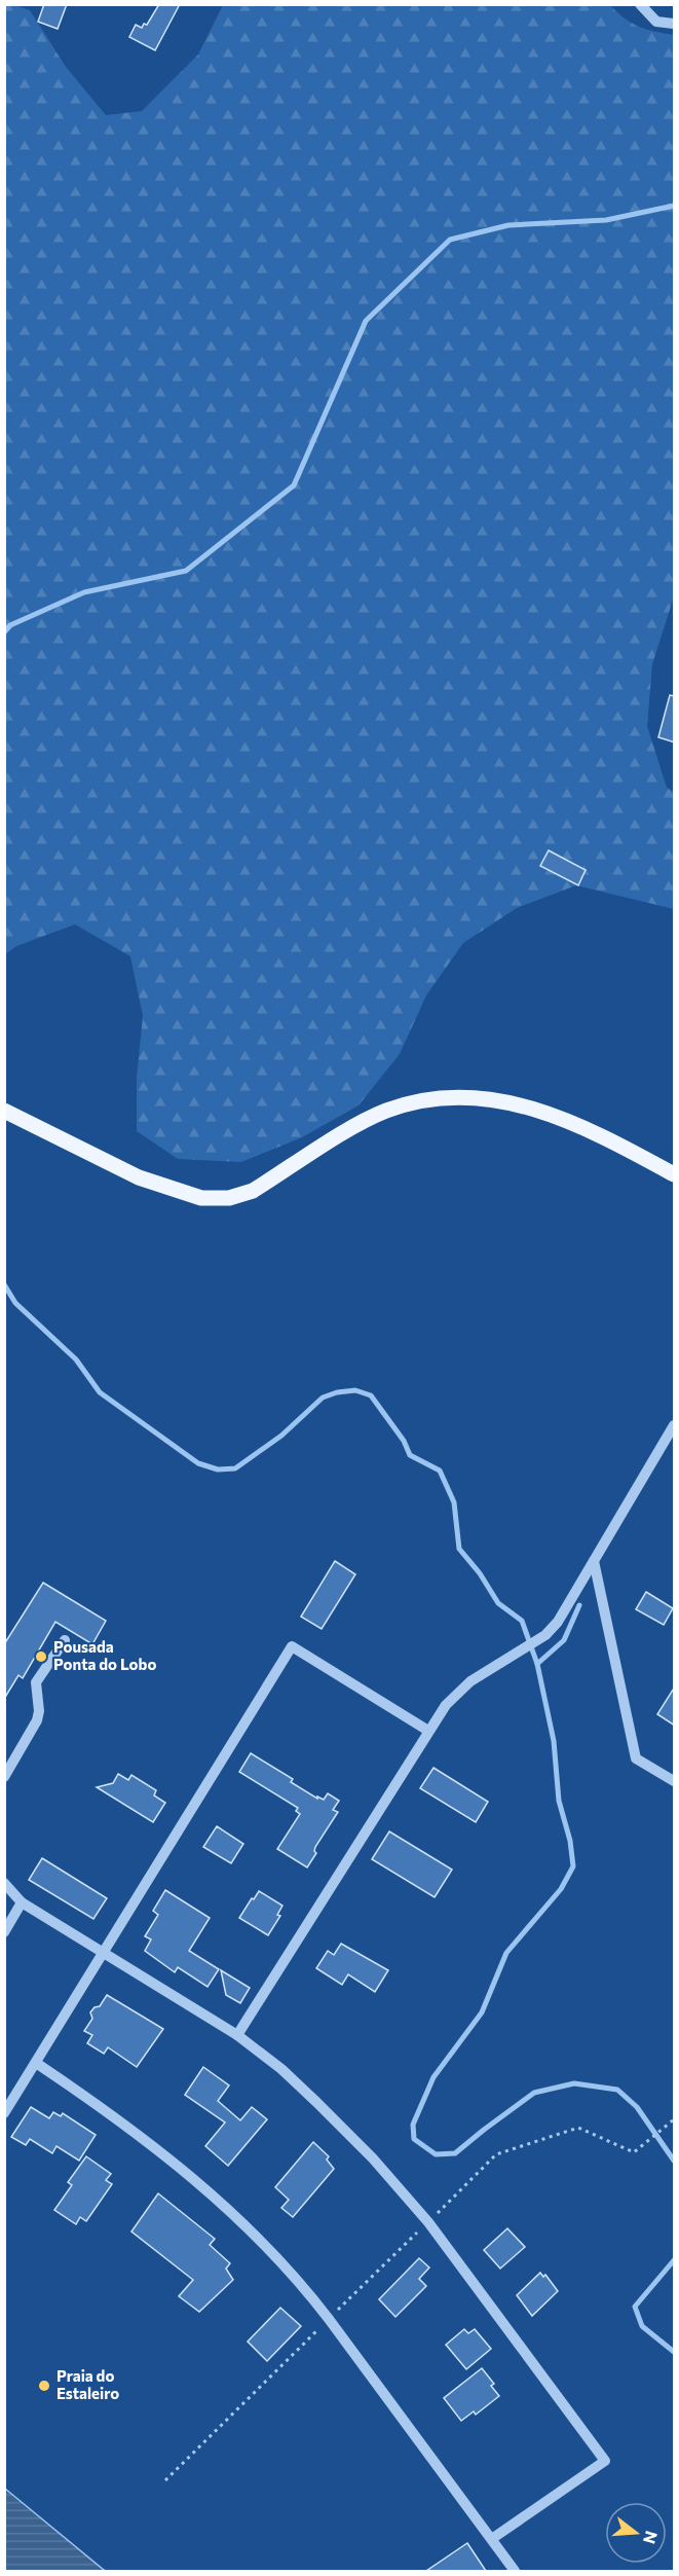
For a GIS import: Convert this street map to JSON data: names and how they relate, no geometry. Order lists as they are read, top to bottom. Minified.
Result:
{"places":["Pousada Ponta do Lobo","Praia do Estaleiro"],"north":"right"}
